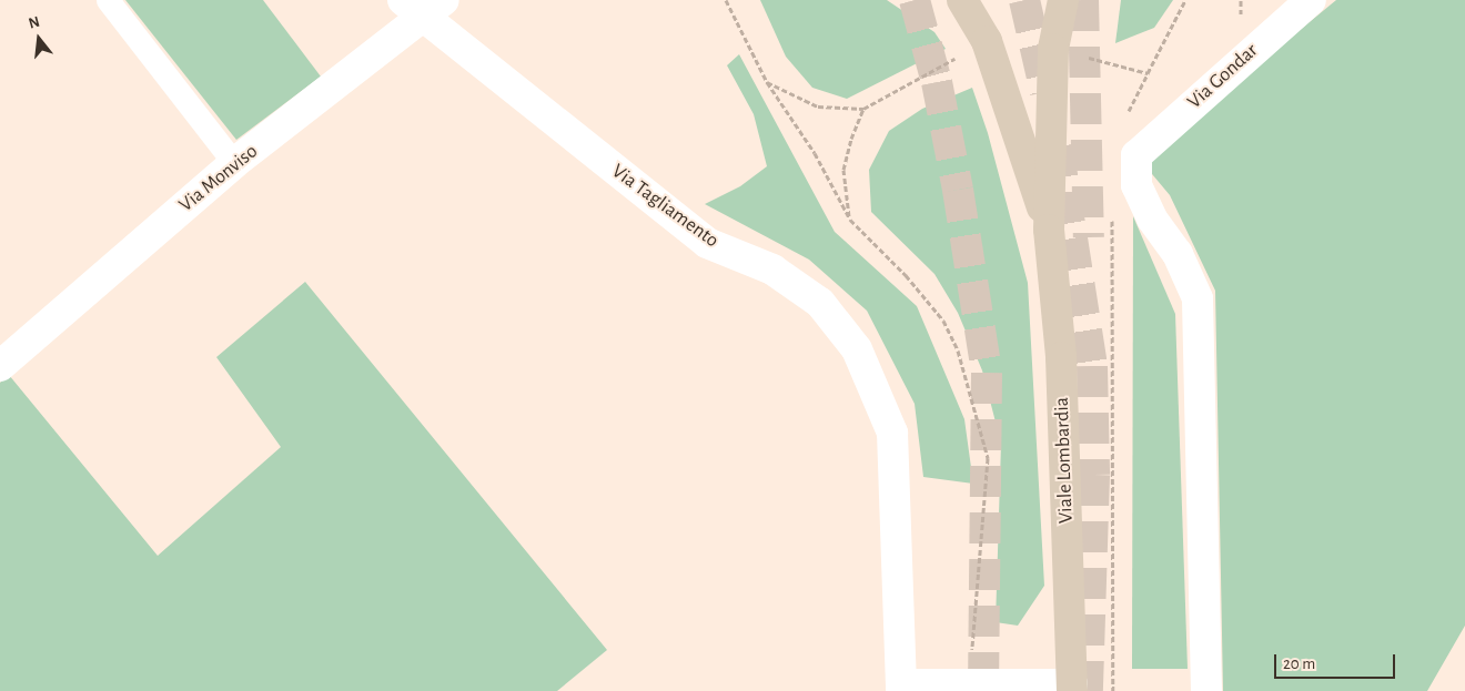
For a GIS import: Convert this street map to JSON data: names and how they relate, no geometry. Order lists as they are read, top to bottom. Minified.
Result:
{"streets":{"main road":["Viale Lombardia"],"street":["Via Gondar","Via Monviso","Via Tagliamento"]},"crossings":[["Via Monviso","Via Tagliamento"]],"scale_bar":"20 m","north":"top"}
